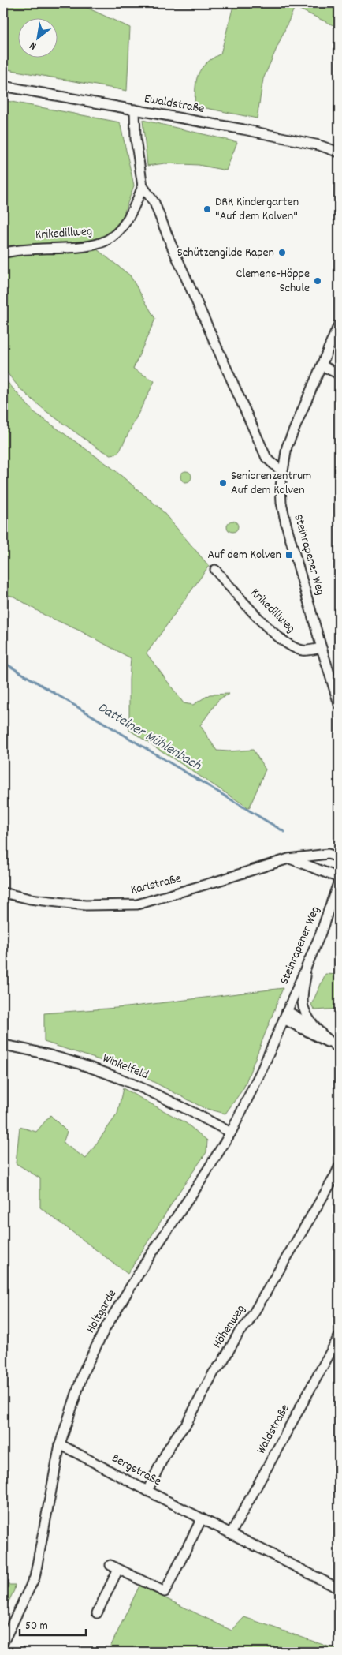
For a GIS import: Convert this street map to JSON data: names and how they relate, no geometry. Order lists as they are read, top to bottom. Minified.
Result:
{"streets":{"street":["Ewaldstraße","Krikedillweg","Steinrapener Weg","Karlstraße","Winkelfeld","Holtgarde","Höhenweg","Waldstraße","Bergstraße"]},"crossings":[["Krikedillweg","Steinrapener Weg"],["Steinrapener Weg","Holtgarde"],["Winkelfeld","Holtgarde"],["Holtgarde","Bergstraße"],["Höhenweg","Bergstraße"],["Waldstraße","Bergstraße"]],"water":["Dattelner Mühlenbach"],"places":{"other":["DRK Kindergarten \"Auf dem Kolven\"","Schützengilde Rapen","Clemens-Höppe Schule","Seniorenzentrum Auf dem Kolven"],"transit":["Auf dem Kolven"]},"scale_bar":"50 m","north":"bottom left"}
